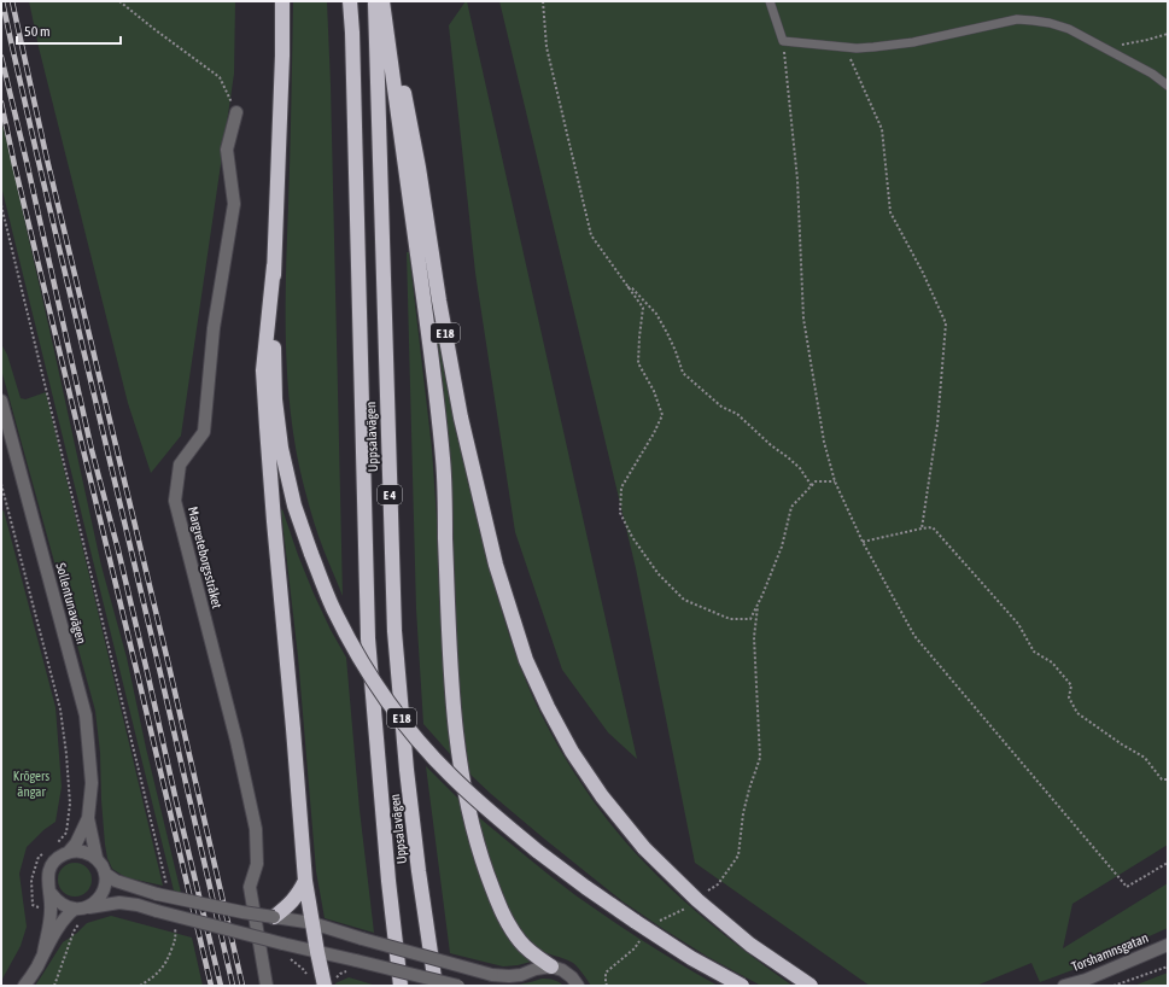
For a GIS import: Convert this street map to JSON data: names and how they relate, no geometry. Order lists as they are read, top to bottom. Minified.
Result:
{"streets":{"highway":["E 18","Uppsalavägen","E 4"],"street":["Margreteborgsstråket","Sollentunavägen","Torshamnsgatan"]},"parks":["Krögers ängar"],"scale_bar":"50 m"}
